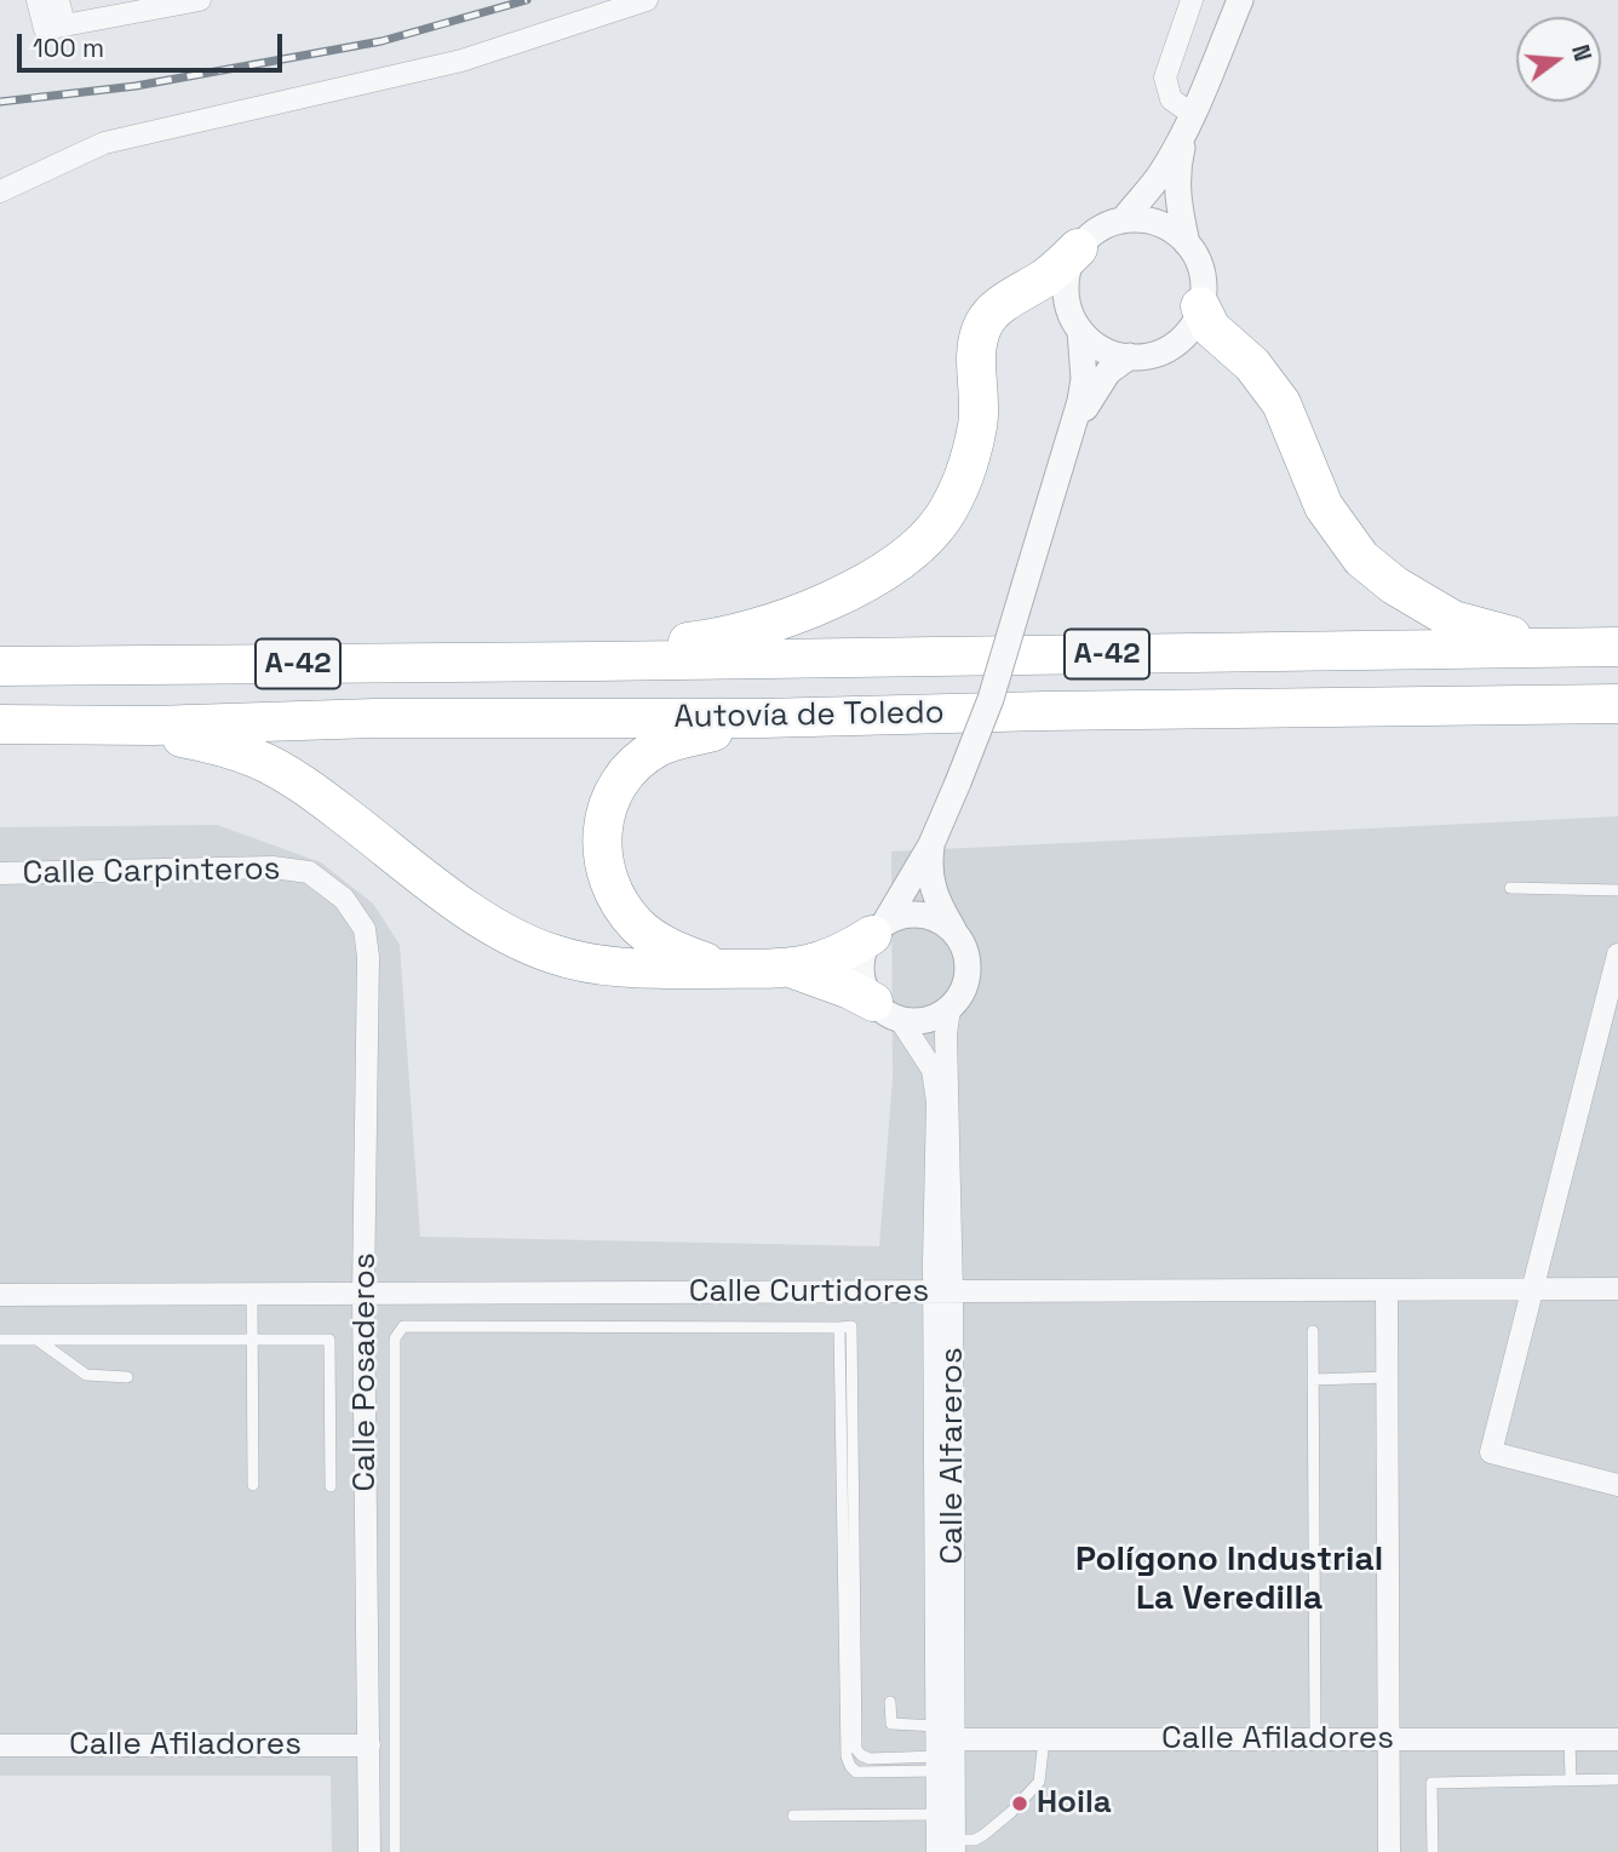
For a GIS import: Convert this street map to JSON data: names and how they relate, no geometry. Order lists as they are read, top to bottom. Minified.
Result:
{"streets":{"highway":["A-42","Autovía de Toledo"],"street":["Calle Carpinteros","Calle Curtidores","Calle Posaderos","Calle Alfareros","Calle Afiladores"]},"crossings":[["Calle Carpinteros","Calle Posaderos"],["Calle Curtidores","Calle Posaderos"],["Calle Curtidores","Calle Alfareros"],["Calle Posaderos","Calle Afiladores"],["Calle Alfareros","Calle Afiladores"]],"districts":["Polígono Industrial La Veredilla"],"places":["Hoila"],"scale_bar":"100 m","north":"right"}
